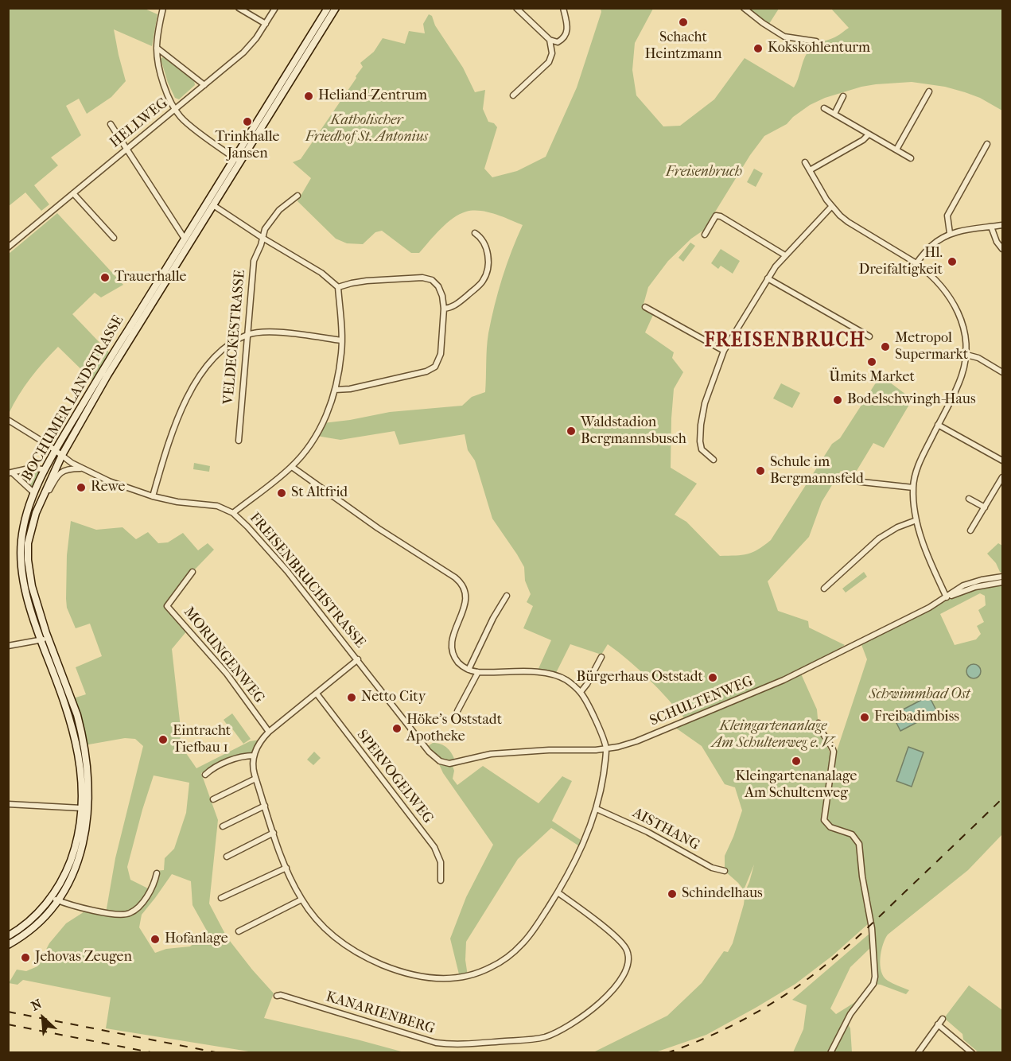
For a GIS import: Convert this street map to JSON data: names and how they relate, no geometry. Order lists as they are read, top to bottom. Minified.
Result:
{"streets":{"main road":["BOCHUMER LANDSTRASSE"],"street":["HELLWEG","VELDECKESTRASSE","FREISENBRUCHSTRASSE","MORUNGENWEG","SCHULTENWEG","SPERVOGELWEG","AISTHANG","KANARIENBERG"]},"crossings":[["BOCHUMER LANDSTRASSE","FREISENBRUCHSTRASSE"],["FREISENBRUCHSTRASSE","SCHULTENWEG"]],"districts":["FREISENBRUCH"],"parks":["Katholischer Friedhof St. Antonius","Freisenbruch","Schwimmbad Ost","Kleingartenanlage Am Schultenweg e. V."],"places":["Schacht Heintzmann","Kokskohlenturm","Heliand-Zentrum","Trinkhalle Jansen","Hl. Dreifaltigkeit","Trauerhalle","Metropol Supermarkt","Ümits Market","Bodelschwingh-Haus","Waldstadion Bergmannsbusch","Schule im Bergmannsfeld","Rewe","St Altfrid","Bürgerhaus Oststadt","Netto City","Freibadimbiss","Höke's Oststadt Apotheke","Eintracht Tiefbau 1","Kleingartenanalage Am Schultenweg","Schindelhaus","Hofanlage","Jehovas Zeugen"],"north":"top left"}
